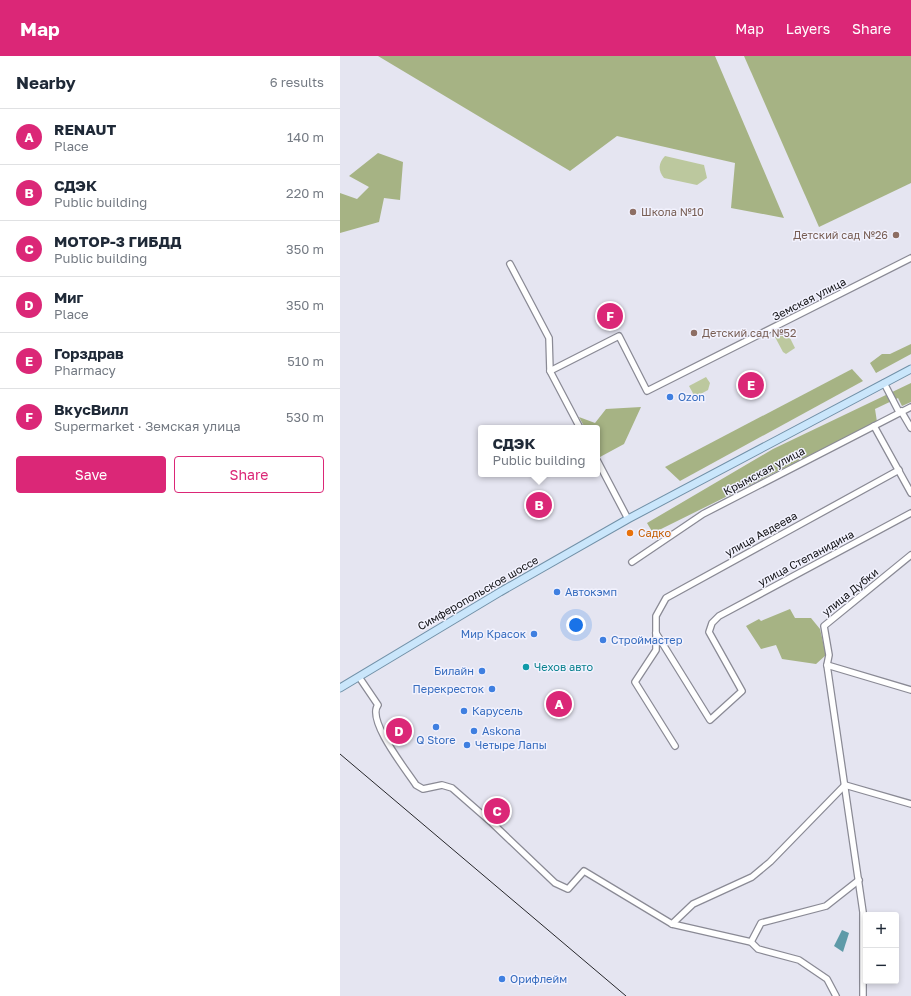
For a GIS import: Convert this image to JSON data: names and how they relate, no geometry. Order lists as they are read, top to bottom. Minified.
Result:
{"streets":{"main road":["Симферопольское шоссе"],"street":["Земская улица","Крымская улица","улица Авдеева","улица Степанидина","улица Дубки"]},"crossings":[["улица Авдеева","улица Степанидина"]],"places":["Школа №10","Детский сад №26","Детский сад №52","Ozon","Садко","Автокэмп","Мир Красок","Строймастер","Чехов авто","Билайн","Перекресток","Карусель","Q Store","Askona","Четыре Лапы","Орифлейм"],"page":{"header":"Map","nav":["Map","Layers","Share"],"heading":["Nearby","6 results"],"list":[{"mark":"A","name":"RENAUT","note":"Place","value":"140 m"},{"mark":"B","name":"СДЭК","note":"Public building","value":"220 m"},{"mark":"C","name":"МОТОР-3 ГИБДД","note":"Public building","value":"350 m"},{"mark":"D","name":"Миг","note":"Place","value":"350 m"},{"mark":"E","name":"Горздрав","note":"Pharmacy","value":"510 m"},{"mark":"F","name":"ВкусВилл","note":"Supermarket · Земская улица","value":"530 m"}],"pins":["F","E","B","A","D","C"],"popup":["СДЭК","Public building"],"buttons":["Save","Share"],"map_buttons":["+","−"]}}
